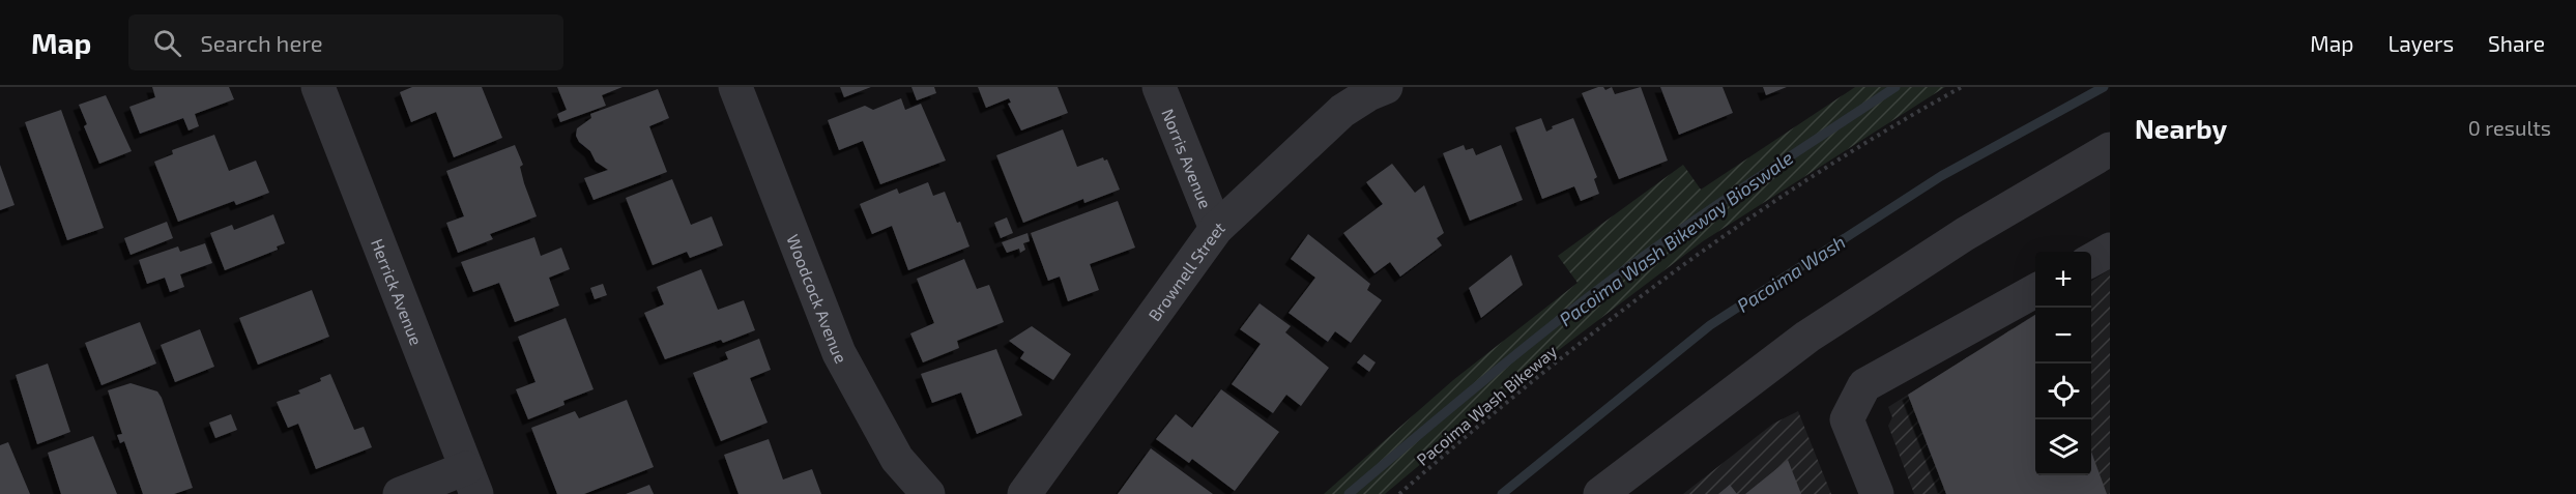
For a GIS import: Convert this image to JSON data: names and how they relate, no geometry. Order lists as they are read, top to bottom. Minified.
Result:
{"streets":{"street":["Norris Avenue","Brownell Street","Herrick Avenue","Woodcock Avenue"],"path":["Pacoima Wash Bikeway"]},"crossings":[["Norris Avenue","Brownell Street"]],"water":["Pacoima Wash Bikeway Bioswale","Pacoima Wash"],"page":{"header":"Map","search":"Search here","nav":["Map","Layers","Share"],"heading":["Nearby","0 results"],"map_buttons":["+","−"]}}
